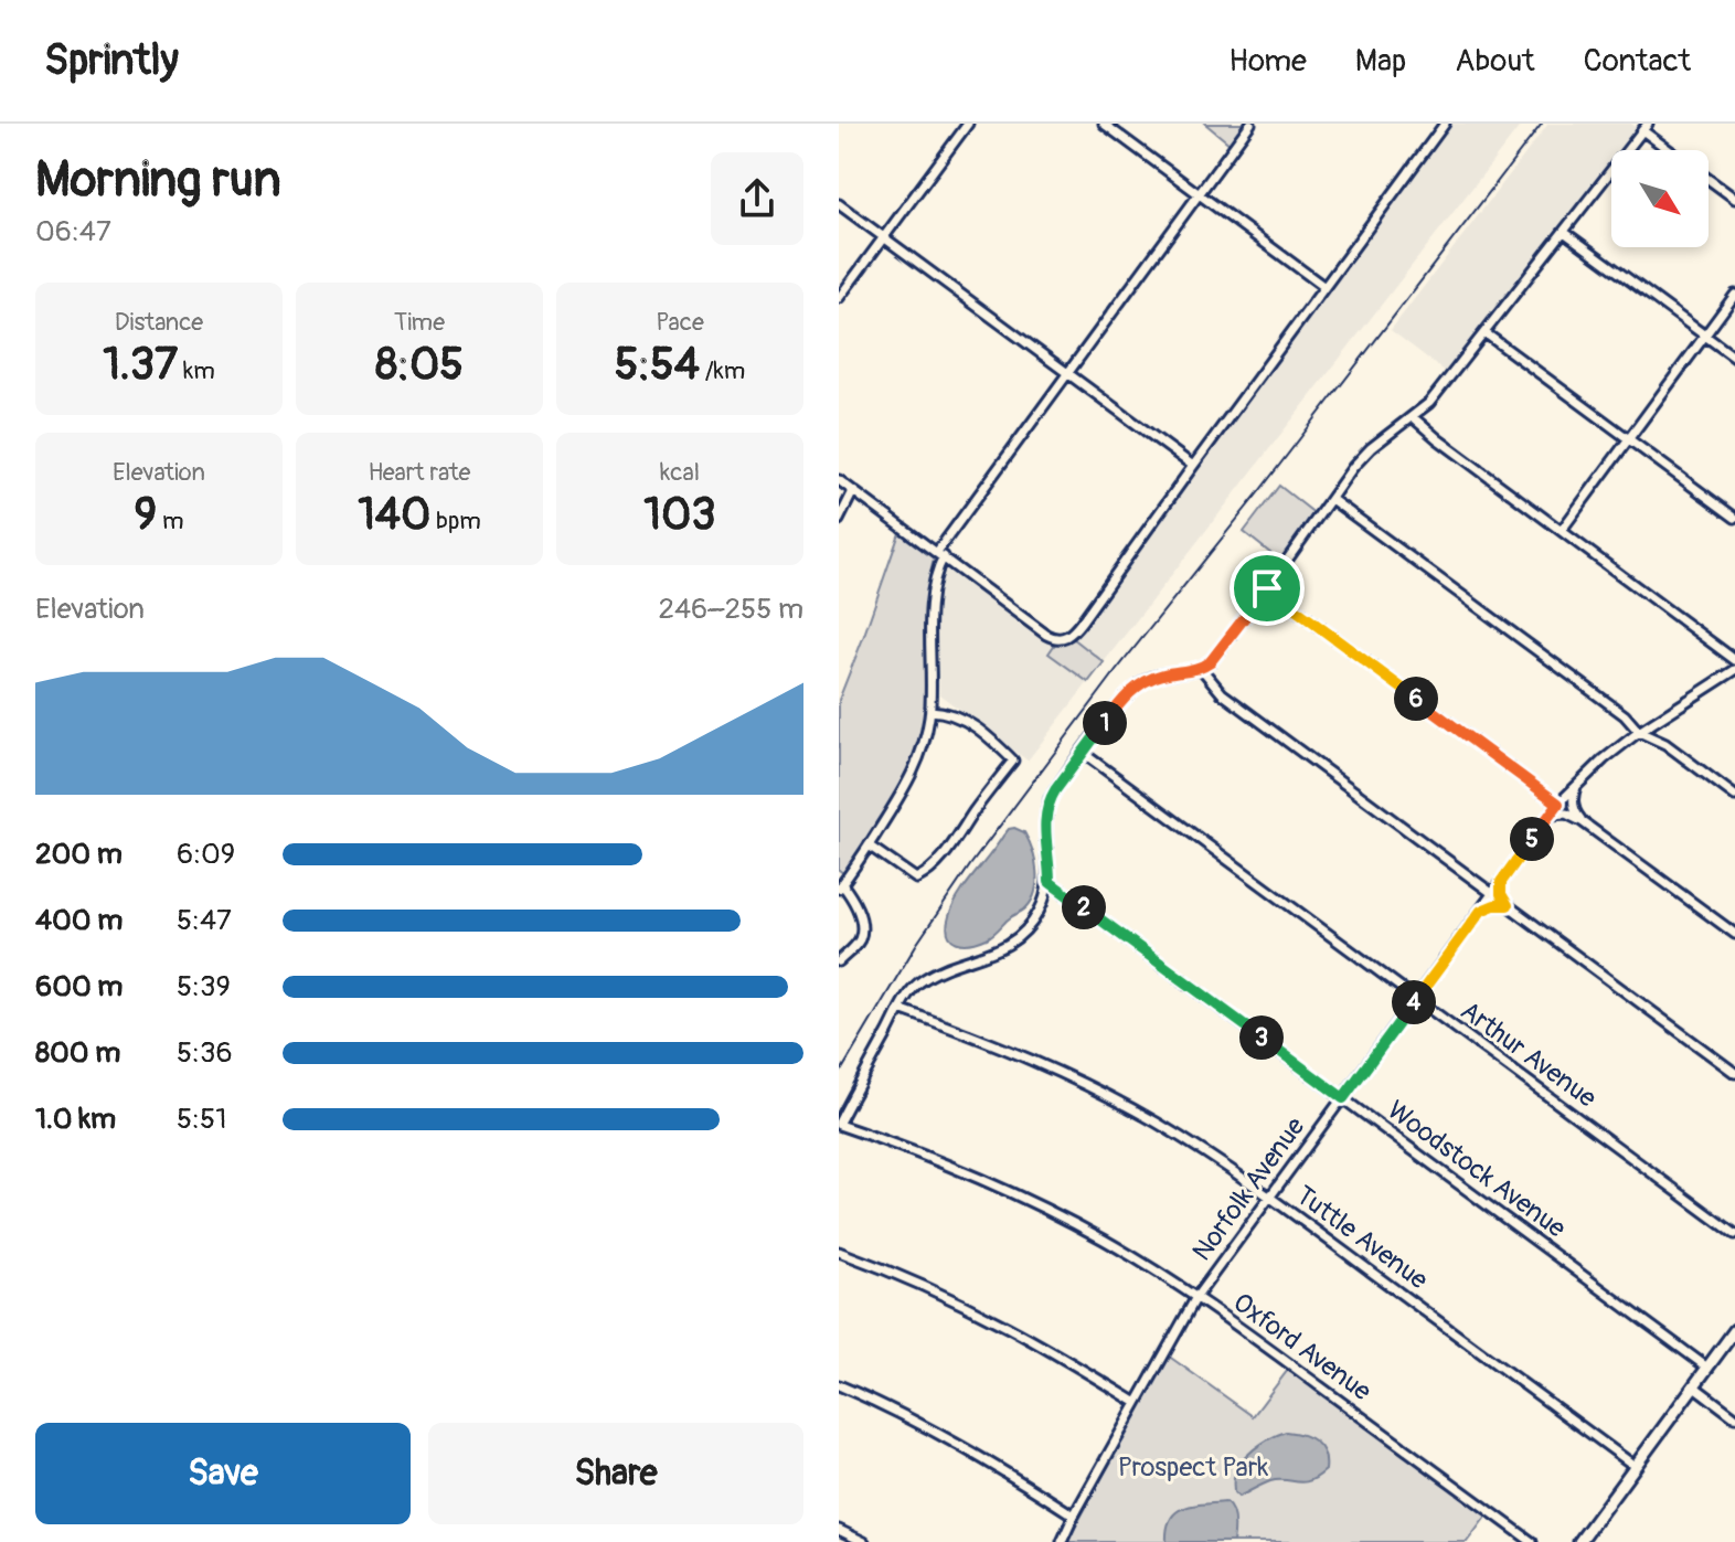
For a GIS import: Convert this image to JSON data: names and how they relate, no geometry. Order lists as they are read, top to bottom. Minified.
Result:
{"streets":{"street":["Arthur Avenue","Woodstock Avenue","Norfolk Avenue","Tuttle Avenue","Oxford Avenue"]},"crossings":[["Arthur Avenue","Norfolk Avenue"],["Woodstock Avenue","Norfolk Avenue"],["Norfolk Avenue","Tuttle Avenue"],["Norfolk Avenue","Oxford Avenue"]],"parks":["Prospect Park"],"north":"bottom right","page":{"header":"Sprintly","nav":["Home","Map","About","Contact"],"heading":["Morning run","06:47"],"stats":[["Distance","1.37 km"],["Time","8:05"],["Pace","5:54 /km"],["Elevation","9 m"],["Heart rate","140 bpm"],["kcal","103"]],"chart":["Elevation","246–255 m"],"pins":["6","1","5","2","4","3"],"list":[{"name":"200 m","note":"6:09"},{"name":"400 m","note":"5:47"},{"name":"600 m","note":"5:39"},{"name":"800 m","note":"5:36"},{"name":"1.0 km","note":"5:51"}],"buttons":["Save","Share"]}}
